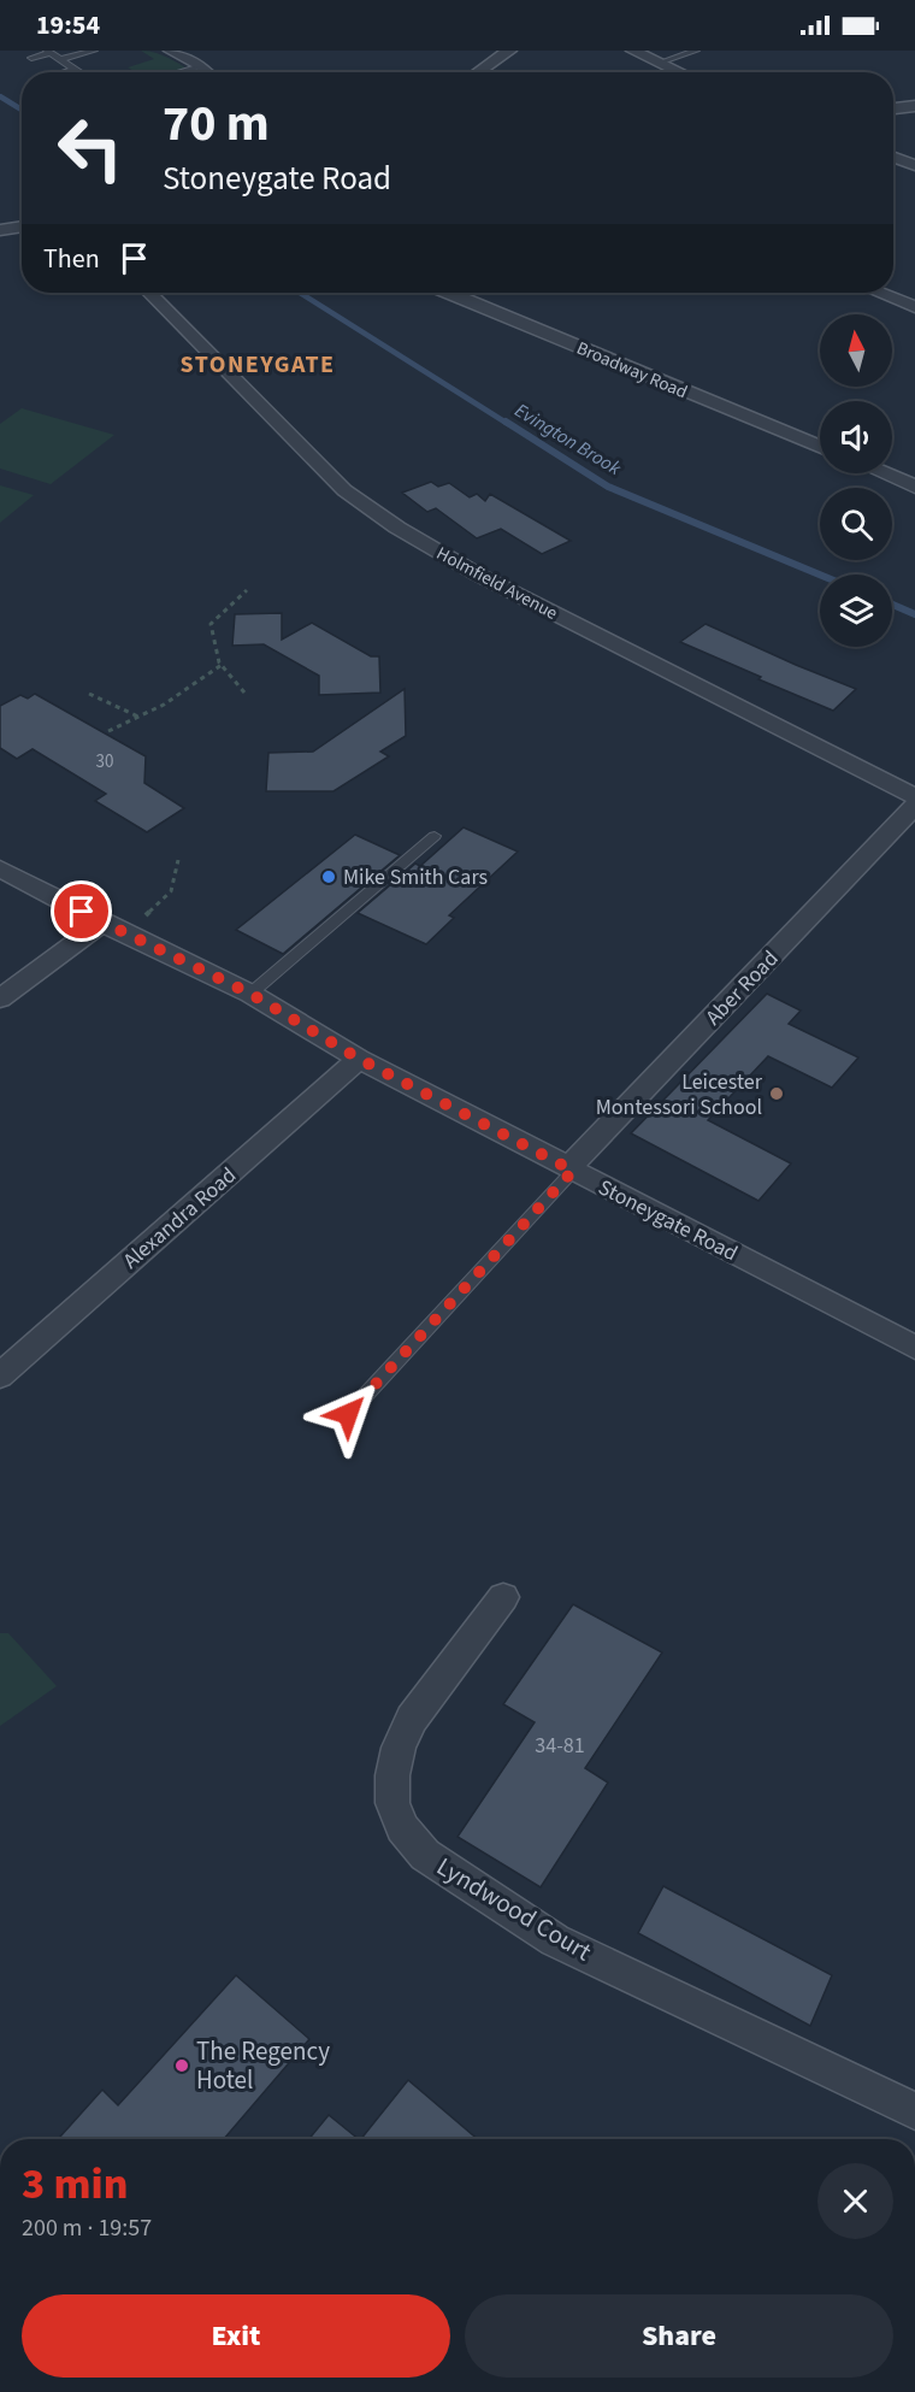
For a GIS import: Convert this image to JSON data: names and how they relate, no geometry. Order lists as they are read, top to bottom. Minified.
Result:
{"streets":{"street":["Broadway Road","Holmfield Avenue","Aber Road","Alexandra Road","Stoneygate Road","Lyndwood Court"]},"crossings":[["Aber Road","Stoneygate Road"],["Alexandra Road","Stoneygate Road"]],"districts":["STONEYGATE"],"water":["Evington Brook"],"places":["Mike Smith Cars","Leicester Montessori School","The Regency Hotel"],"house_numbers":["30","34-81"],"north":"top","page":{"status":"19:54","turn":["70 m","Stoneygate Road"],"then":"Then","heading":["3 min","200 m · 19:57"],"buttons":["Exit","Share"]}}
